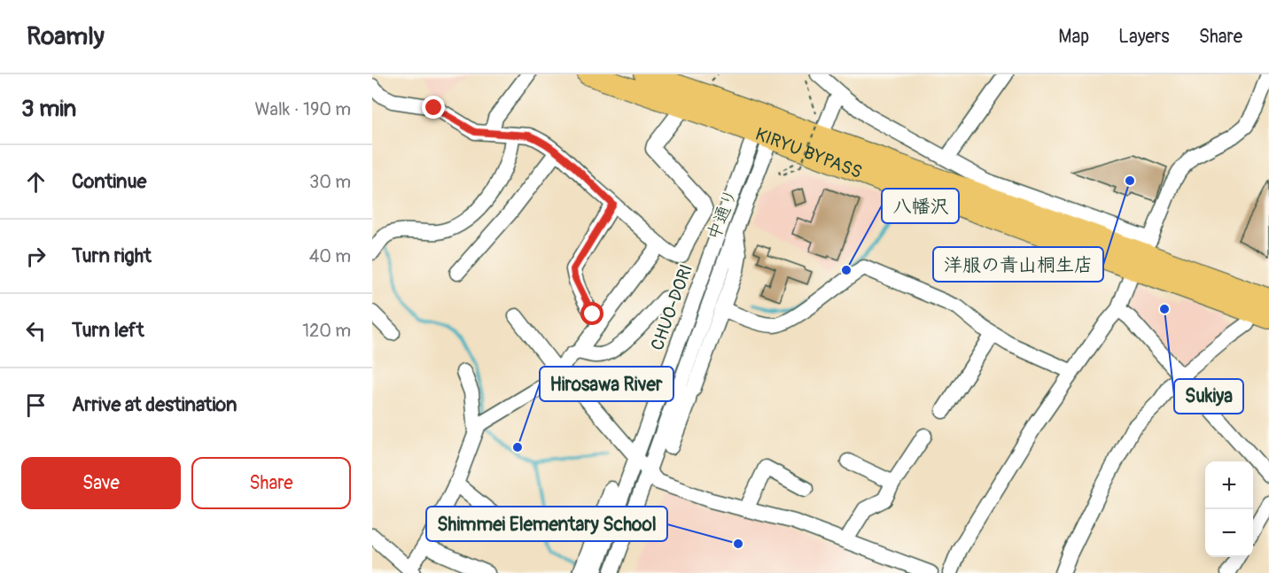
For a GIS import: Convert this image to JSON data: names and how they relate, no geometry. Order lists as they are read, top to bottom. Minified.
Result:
{"streets":{"highway":["KIRYU BYPASS"],"street":["中通り","CHUO-DORI"]},"crossings":[["KIRYU BYPASS","中通り"],["KIRYU BYPASS","CHUO-DORI"],["中通り","CHUO-DORI"]],"places":["洋服の青山桐生店","八幡沢","Sukiya","Hirosawa River","Shimmei Elementary School"],"page":{"header":"Roamly","nav":["Map","Layers","Share"],"heading":["3 min","Walk · 190 m"],"list":[["Continue","30 m"],["Turn right","40 m"],["Turn left","120 m"],"Arrive at destination"],"buttons":["Save","Share"],"map_buttons":["+","−"]}}
